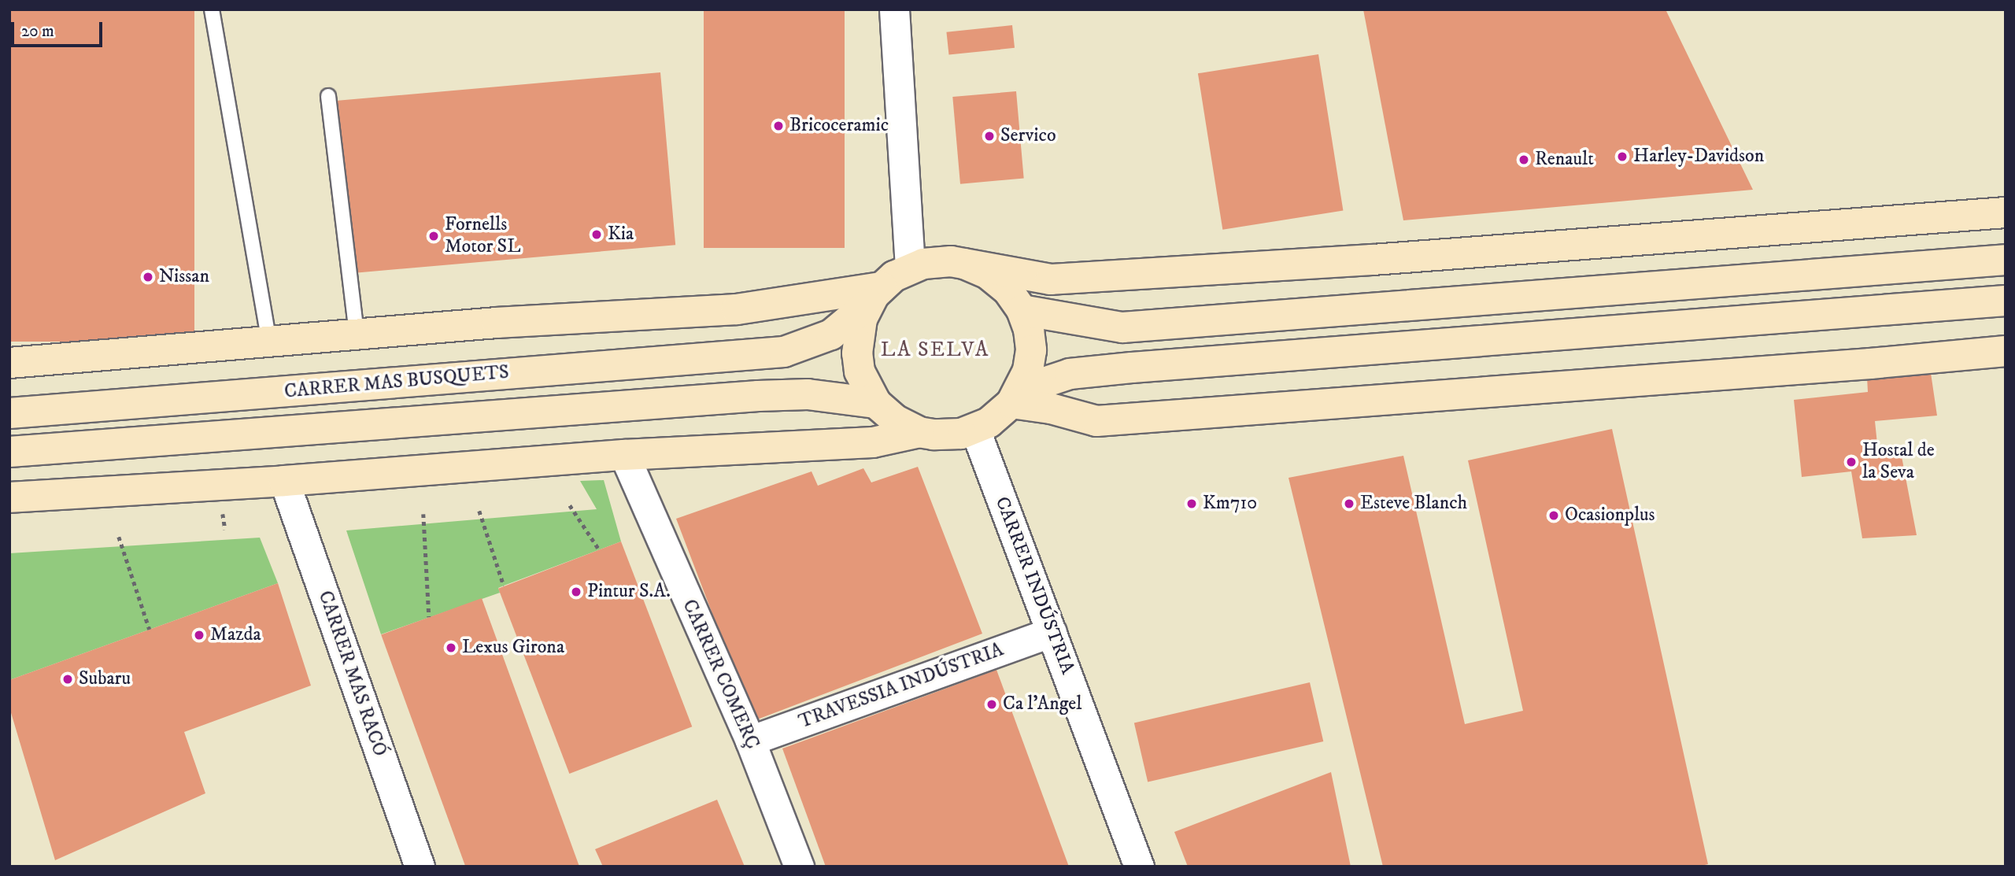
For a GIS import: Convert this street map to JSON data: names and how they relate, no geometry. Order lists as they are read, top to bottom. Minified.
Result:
{"streets":{"main road":["CARRER MAS BUSQUETS"],"street":["CARRER INDÚSTRIA","CARRER MAS RACÓ","CARRER COMERÇ","TRAVESSIA INDÚSTRIA"]},"crossings":[["CARRER MAS BUSQUETS","CARRER INDÚSTRIA"],["CARRER INDÚSTRIA","TRAVESSIA INDÚSTRIA"],["CARRER COMERÇ","TRAVESSIA INDÚSTRIA"]],"districts":["LA SELVA"],"places":["Bricoceramic","Servico","Harley-Davidson","Renault","Kia","Fornells Motor SL","Nissan","Hostal de la Seva","Km710","Esteve Blanch","Ocasionplus","Pintur S.A.","Mazda","Lexus Girona","Subaru","Ca l'Angel"],"scale_bar":"20 m"}
